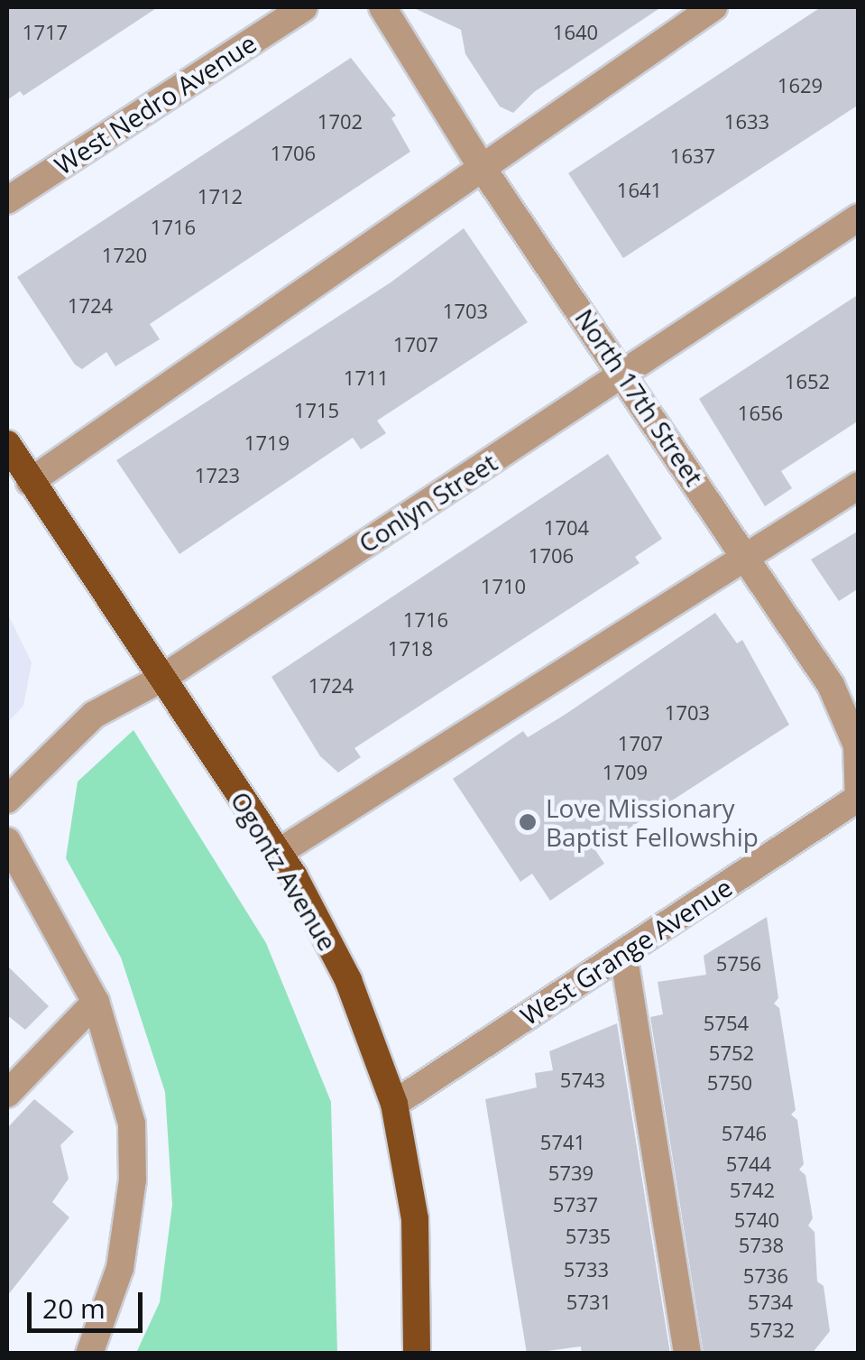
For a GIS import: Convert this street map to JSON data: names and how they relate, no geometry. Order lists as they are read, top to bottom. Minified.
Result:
{"streets":{"main road":["Ogontz Avenue"],"street":["West Nedro Avenue","North 17th Street","Conlyn Street","West Grange Avenue"]},"crossings":[["North 17th Street","Conlyn Street"],["North 17th Street","West Grange Avenue"],["Conlyn Street","Ogontz Avenue"],["Ogontz Avenue","West Grange Avenue"]],"places":["Love Missionary Baptist Fellowship"],"house_numbers":["1717","1640","1629","1702","1633","1706","1637","1641","1712","1716","1720","1724","1703","1707","1711","1652","1715","1656","1719","1723","1704","1706","1710","1716","1718","1724","1703","1707","1709","5756","5754","5752","5743","5750","5746","5741","5744","5739","5742","5737","5740","5735","5738","5733","5736","5731","5734","5732"],"scale_bar":"20 m"}
